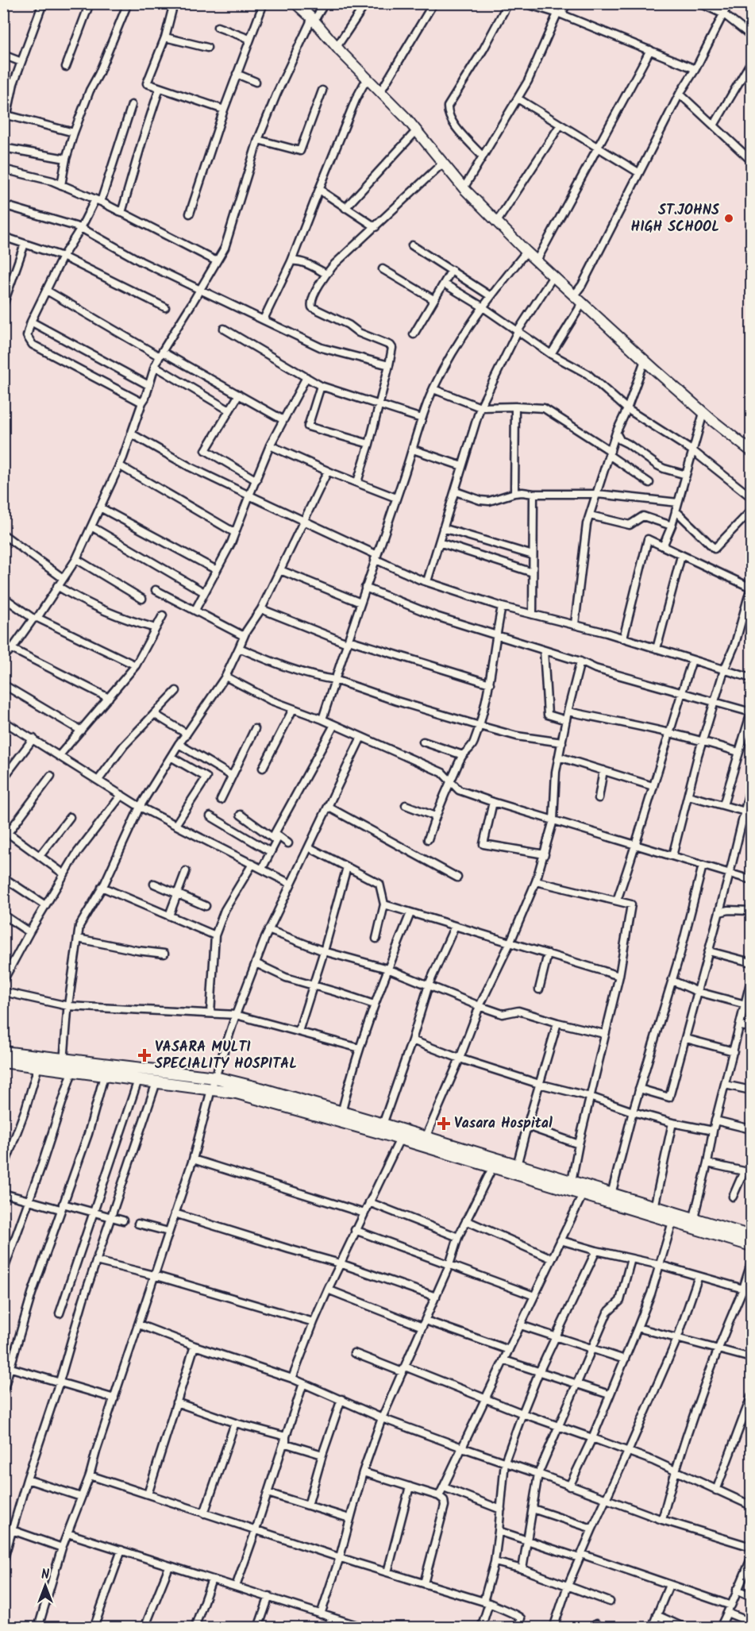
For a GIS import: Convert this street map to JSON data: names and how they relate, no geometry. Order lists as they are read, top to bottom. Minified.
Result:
{"places":{"other":["ST.JOHNS HIGH SCHOOL"],"health":["VASARA MULTI SPECIALITY HOSPITAL","Vasara Hospital"]},"north":"top"}
